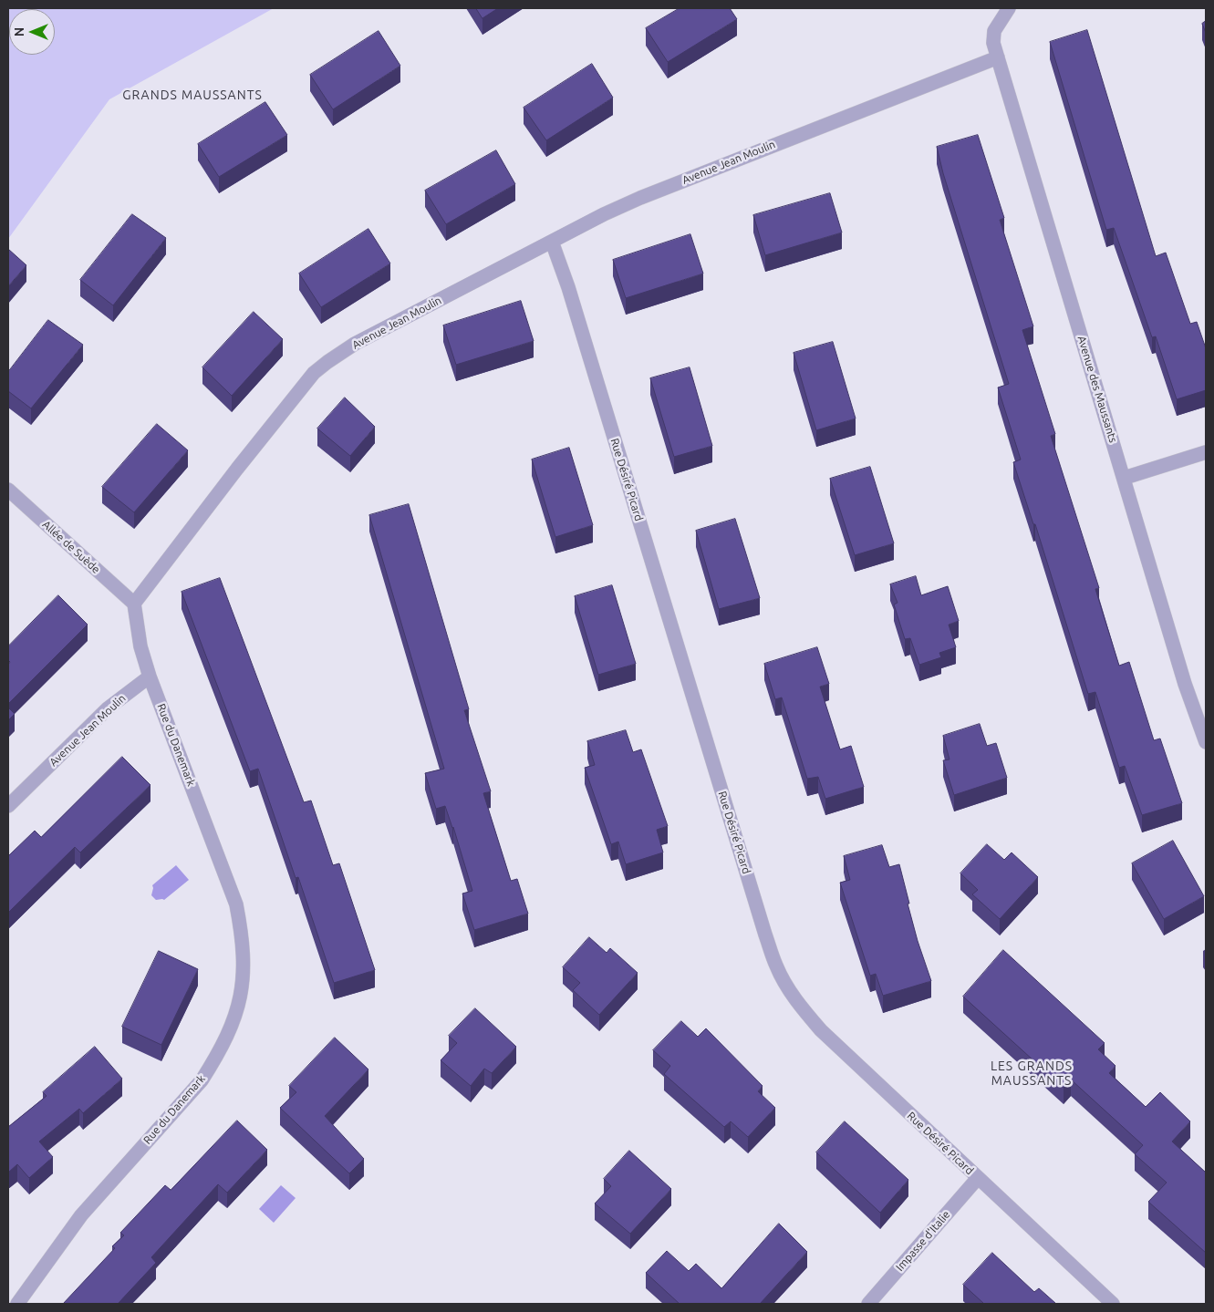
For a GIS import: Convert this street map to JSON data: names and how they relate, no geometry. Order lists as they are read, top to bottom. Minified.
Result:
{"streets":{"street":["Avenue Jean Moulin","Avenue des Maussants","Rue Désiré Picard","Allée de Suède","Rue du Danemark","Impasse d'Italie"]},"crossings":[["Avenue Jean Moulin","Avenue des Maussants"],["Avenue Jean Moulin","Rue Désiré Picard"],["Avenue Jean Moulin","Allée de Suède"],["Avenue Jean Moulin","Rue du Danemark"],["Rue Désiré Picard","Impasse d'Italie"]],"districts":["GRANDS MAUSSANTS","LES GRANDS MAUSSANTS"],"north":"left"}
